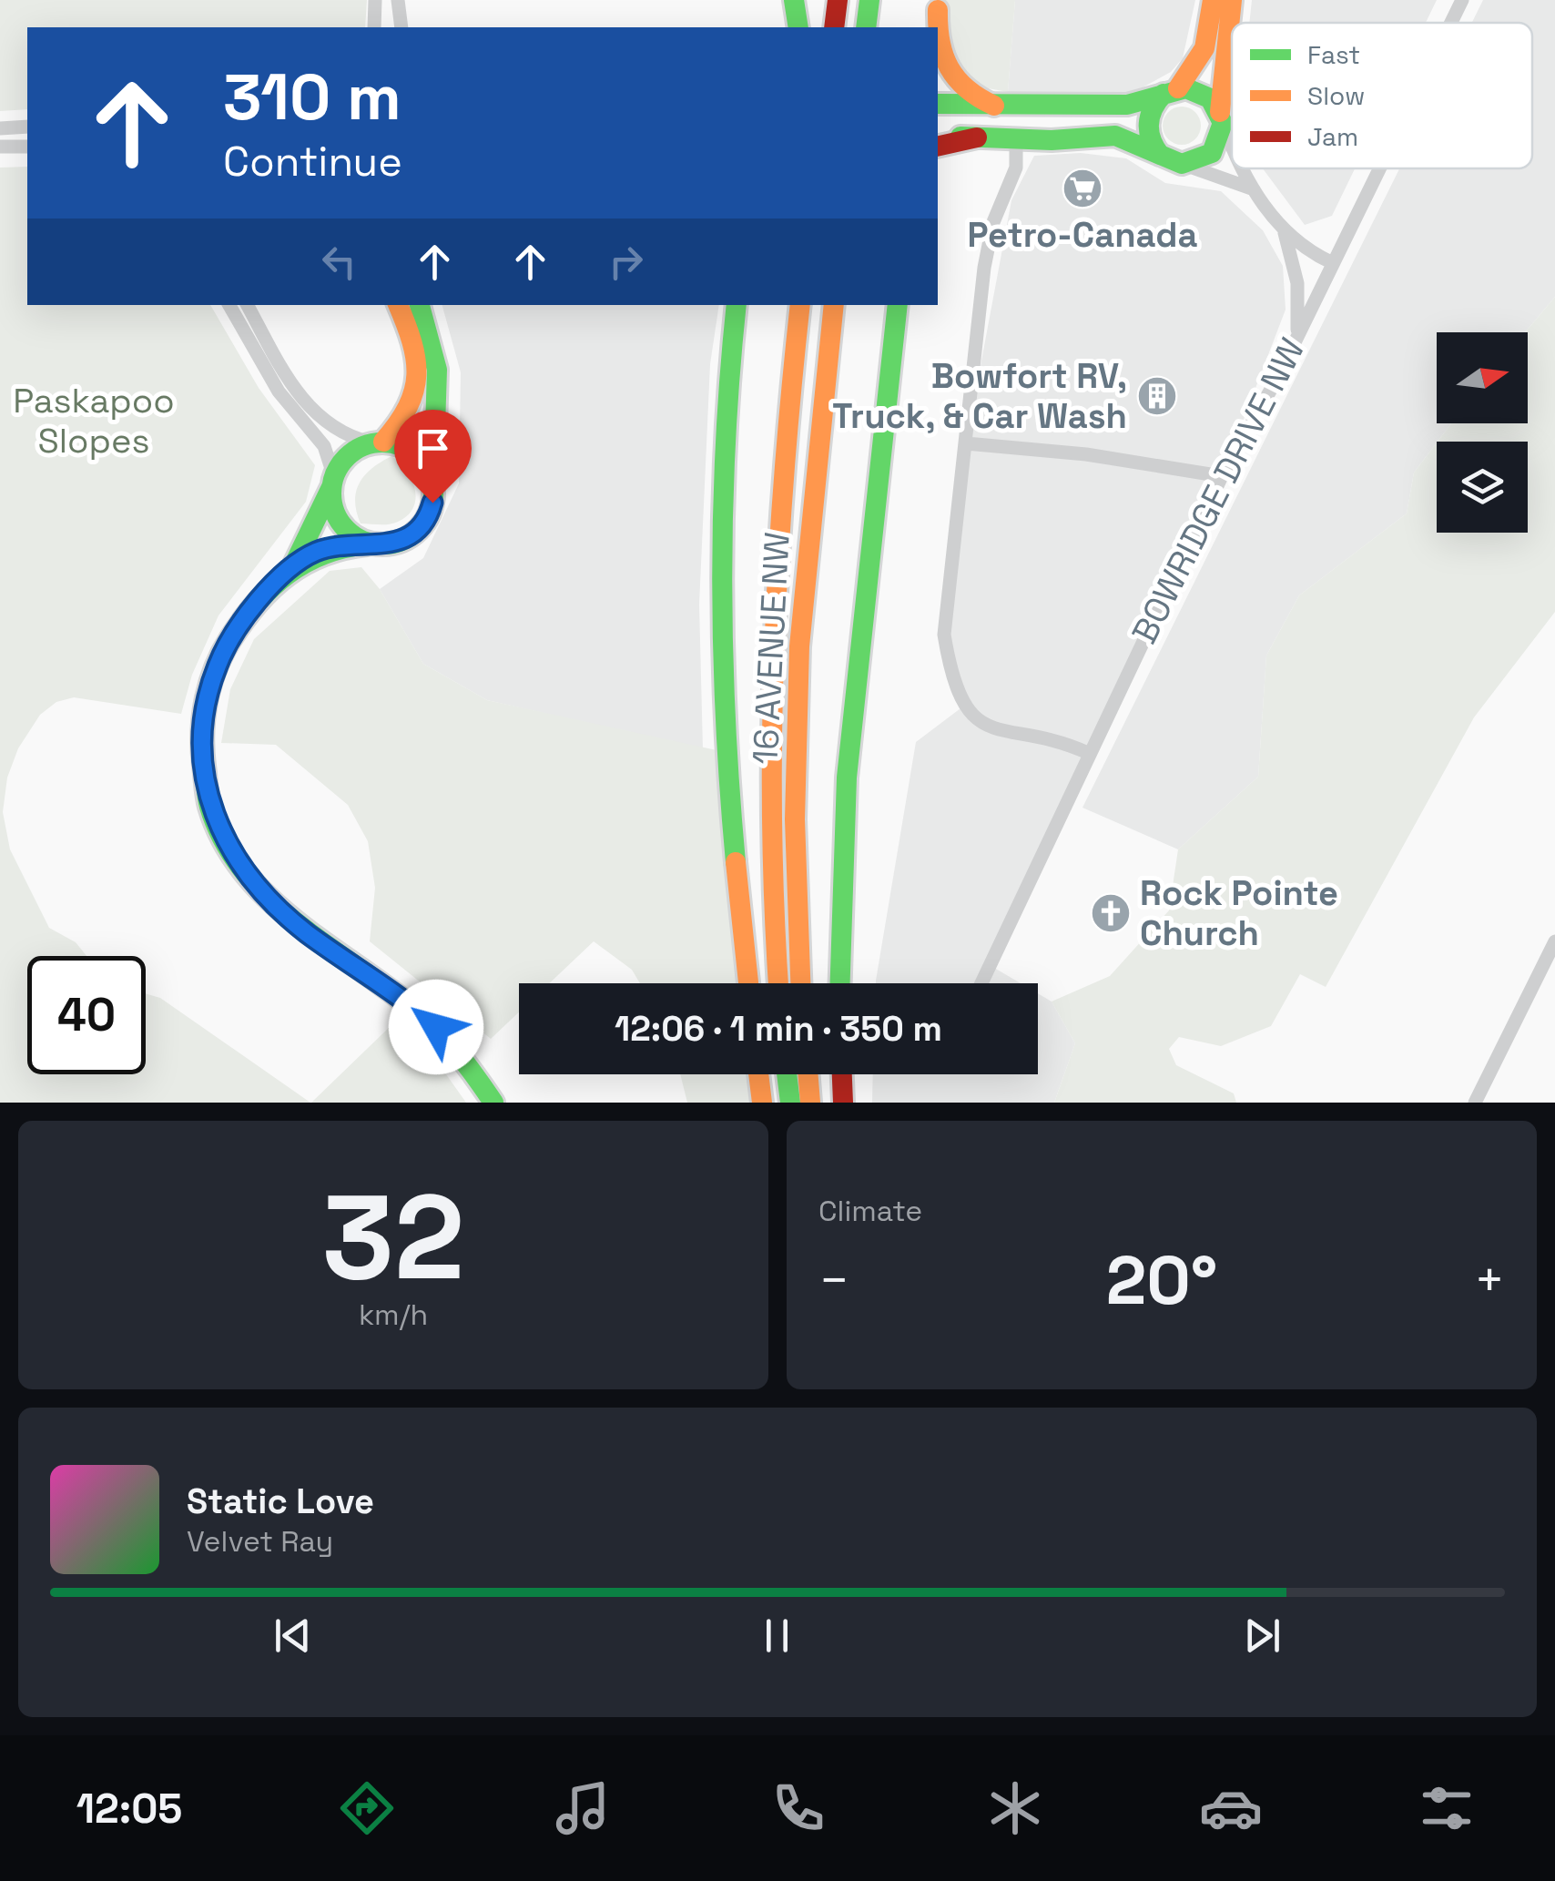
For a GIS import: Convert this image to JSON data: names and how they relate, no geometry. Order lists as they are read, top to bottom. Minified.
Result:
{"streets":{"main road":["16 AVENUE NW"],"street":["BOWRIDGE DRIVE NW"]},"parks":["Paskapoo Slopes"],"places":{"supermarket":["Petro-Canada"],"building":["Bowfort RV, Truck, & Car Wash"],"church":["Rock Pointe Church"]},"legend":["Fast","Slow","Jam"],"north":"right","page":{"turn":["310 m","Continue"],"limit":"40","trip":"12:06 · 1 min · 350 m","tile":[["32","km/h"],"Climate"],"heat":["−","20°","+"],"song":["Static Love","Velvet Ray"],"tabs":"12:05"}}
